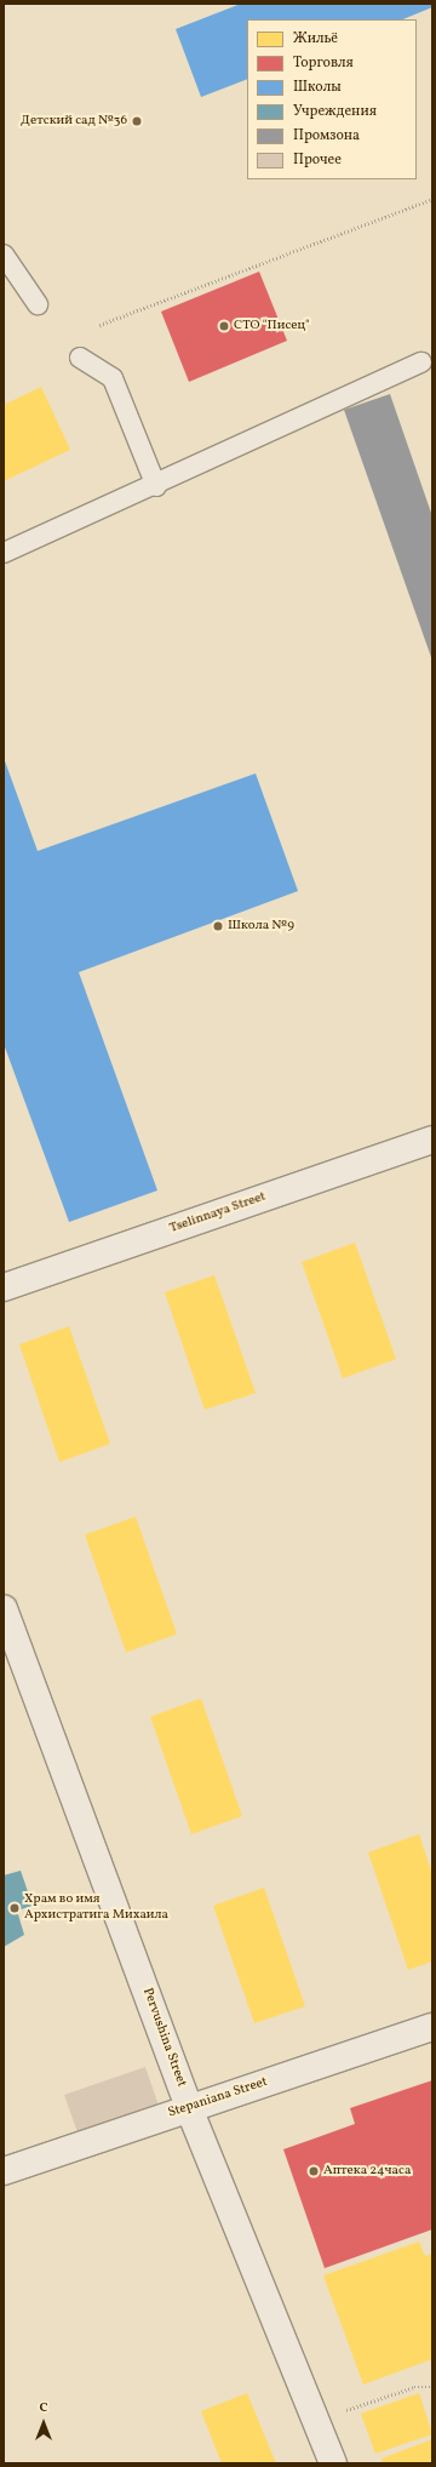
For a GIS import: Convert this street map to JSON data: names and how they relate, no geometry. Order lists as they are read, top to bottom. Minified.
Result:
{"streets":{"street":["Tselinnaya Street","Pervushina Street","Stepaniana Street"]},"crossings":[["Pervushina Street","Stepaniana Street"]],"places":["Детский сад №36","СТО \"Писец\"","Школа №9","Храм во имя Архистратига Михаила","Аптека 24часа"],"legend":["Жильё","Торговля","Школы","Учреждения","Промзона","Прочее"],"north":"top"}
